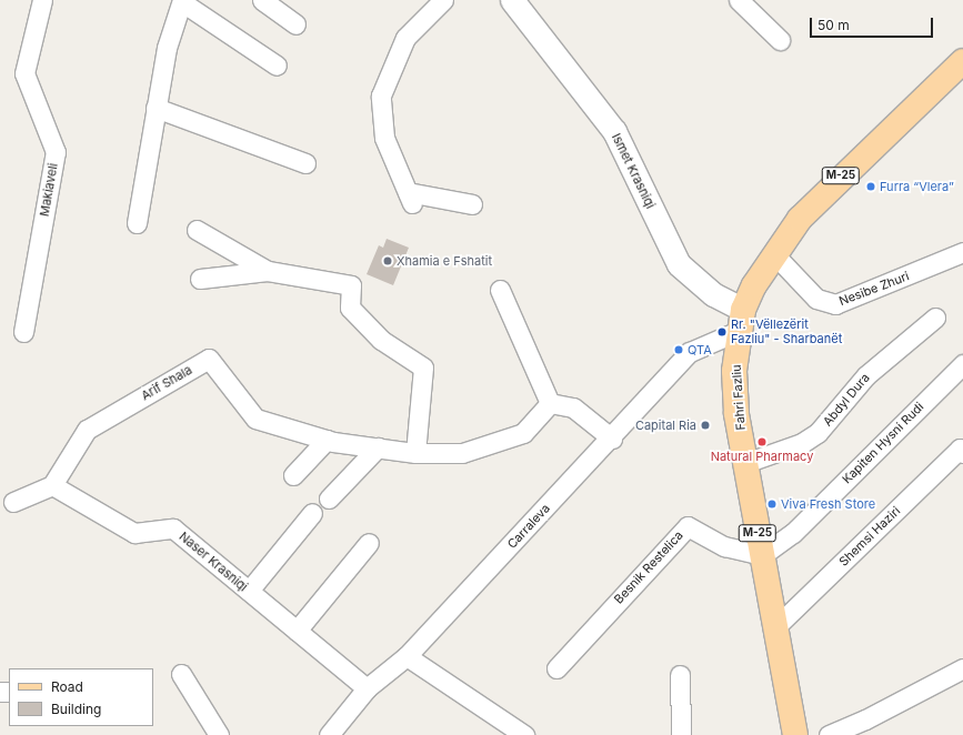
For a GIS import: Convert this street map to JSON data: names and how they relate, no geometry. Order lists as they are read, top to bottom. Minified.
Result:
{"streets":{"main road":["M-25","Fahri Fazliu"],"street":["Ismet Krasniqi","Makiaveli","Nesibe Zhuri","Arif Shala","Abdyl Dura","Kapiten Hysni Rudi","Carraleva","Shemsi Haziri","Naser Krasniqi","Besnik Restelica"]},"crossings":[["Ismet Krasniqi","Fahri Fazliu"],["Ismet Krasniqi","Carraleva"],["Nesibe Zhuri","Fahri Fazliu"],["Arif Shala","Naser Krasniqi"],["Fahri Fazliu","Abdyl Dura"],["Fahri Fazliu","Kapiten Hysni Rudi"],["Fahri Fazliu","Carraleva"],["Fahri Fazliu","Shemsi Haziri"],["Fahri Fazliu","Besnik Restelica"],["Kapiten Hysni Rudi","Besnik Restelica"],["Carraleva","Naser Krasniqi"]],"places":["Furra “Vlera”","Xhamia e Fshatit","Rr. \"Vëllezërit Fazliu\" - Sharbanët","QTA","Capital Ria","Natural Pharmacy","Viva Fresh Store"],"legend":["Road","Building"],"scale_bar":"50 m"}
